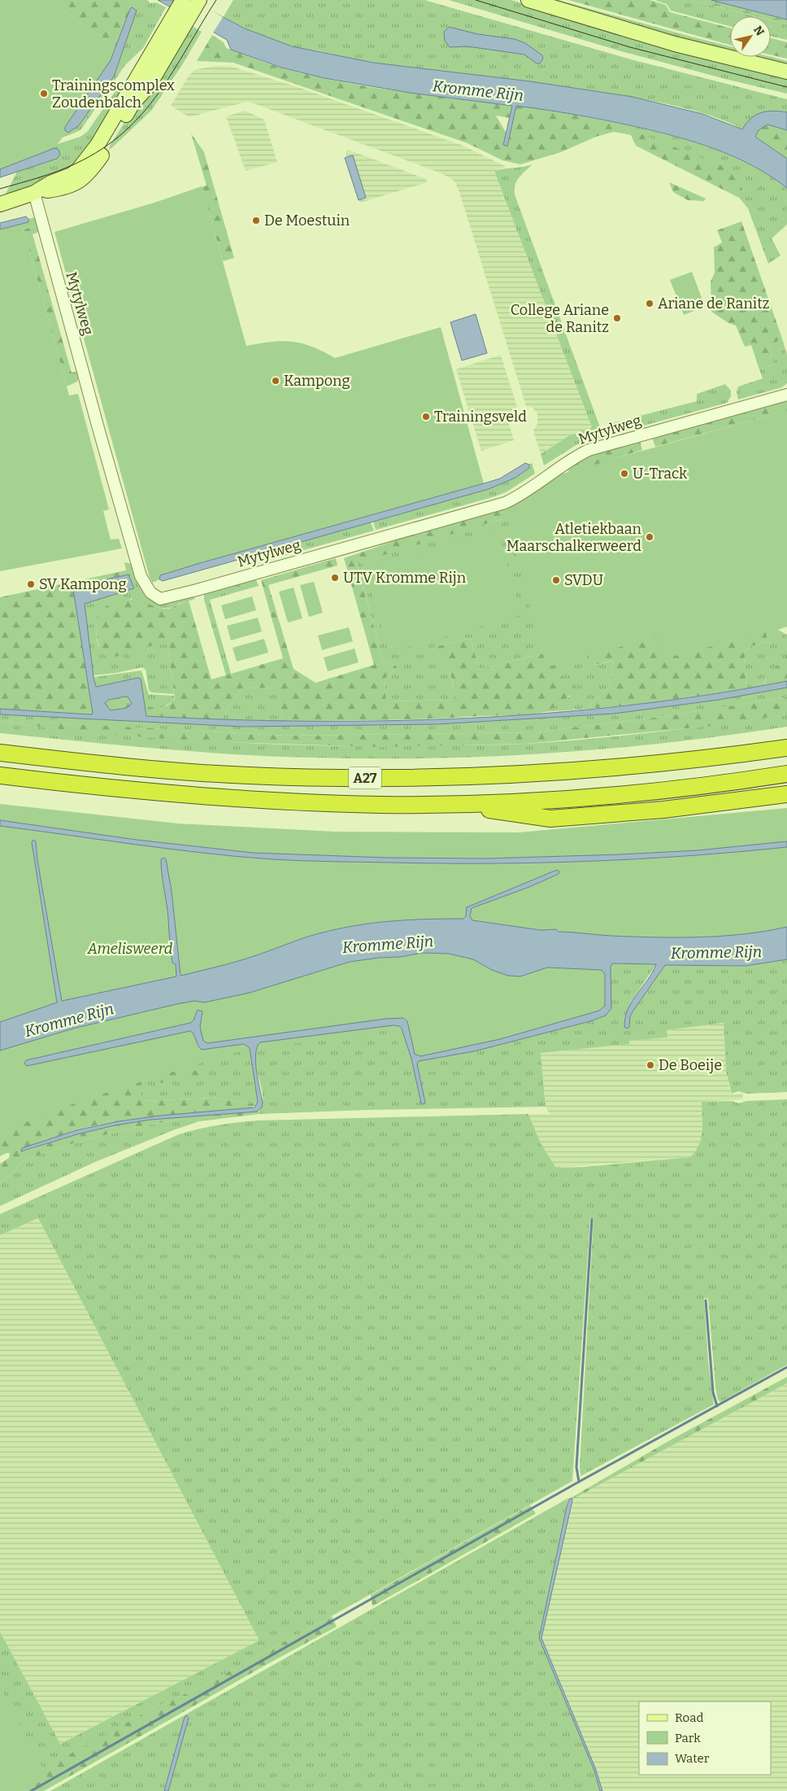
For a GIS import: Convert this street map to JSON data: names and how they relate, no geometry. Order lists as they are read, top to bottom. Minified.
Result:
{"streets":{"highway":["A27"],"street":["Mytylweg"]},"water":["Kromme Rijn"],"parks":["Amelisweerd"],"places":["Trainingscomplex Zoudenbalch","De Moestuin","Ariane de Ranitz","College Ariane de Ranitz","Kampong","Trainingsveld","U-Track","Atletiekbaan Maarschalkerweerd","UTV Kromme Rijn","SVDU","SV Kampong","De Boeije"],"legend":["Road","Park","Water"],"north":"top right"}
